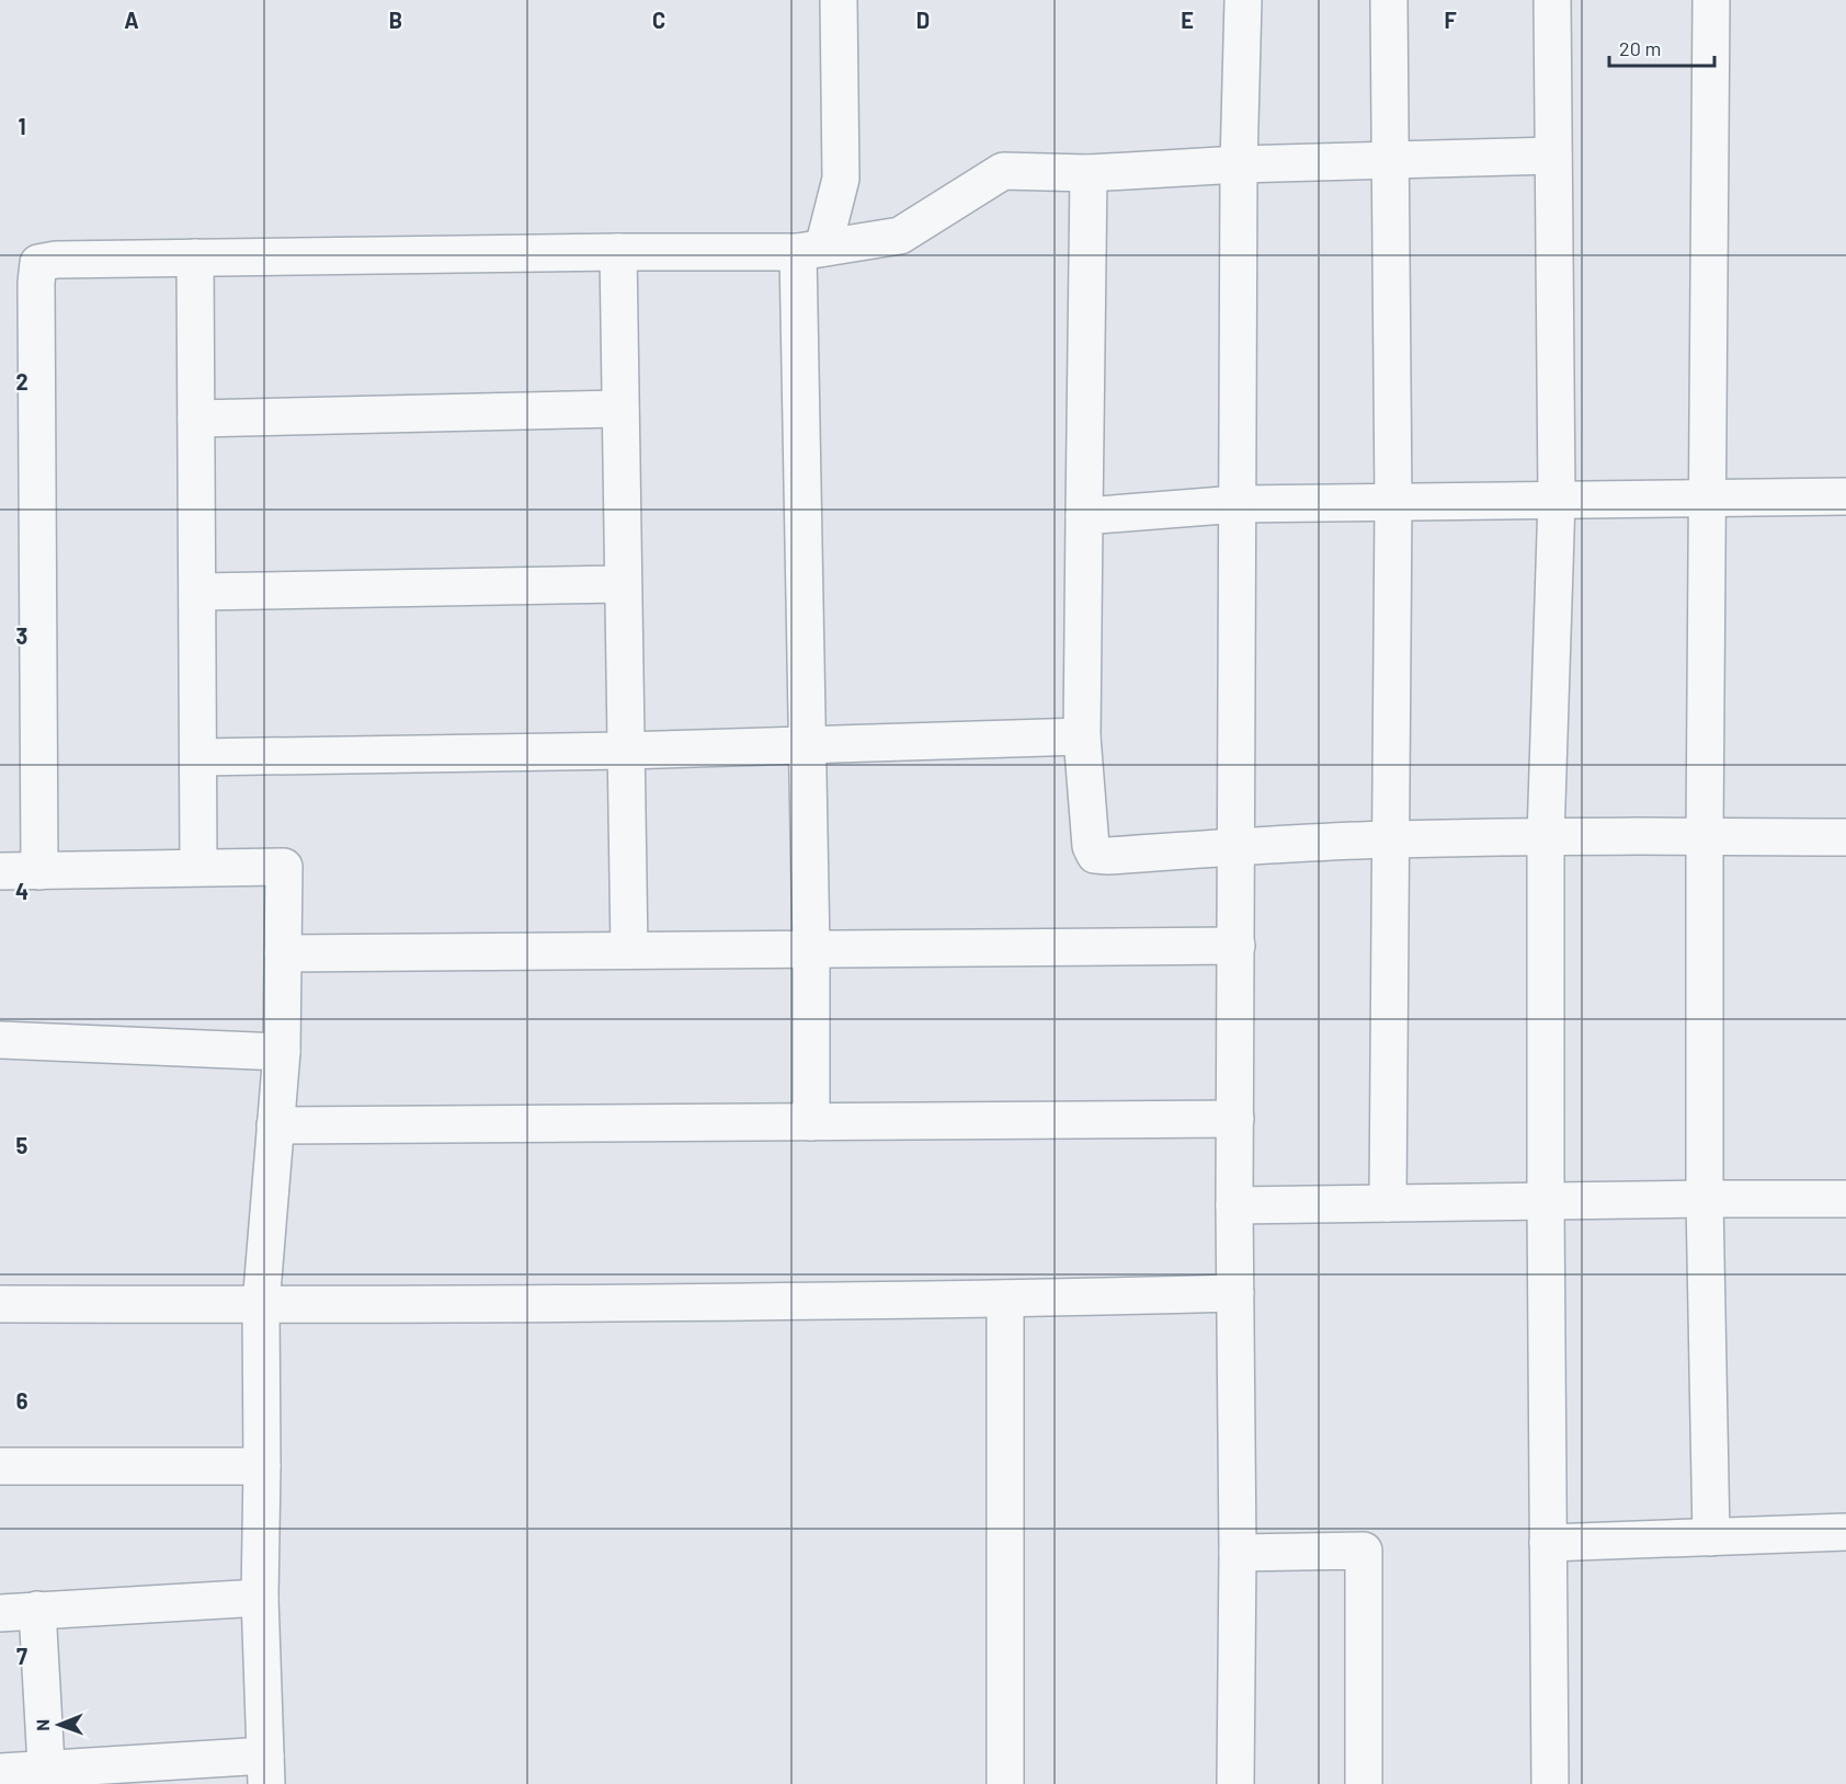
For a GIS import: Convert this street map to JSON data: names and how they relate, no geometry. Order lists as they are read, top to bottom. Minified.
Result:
{"scale_bar":"20 m","north":"left","grid":{"columns":["A","B","C","D","E","F"],"rows":["1","2","3","4","5","6","7"]}}
